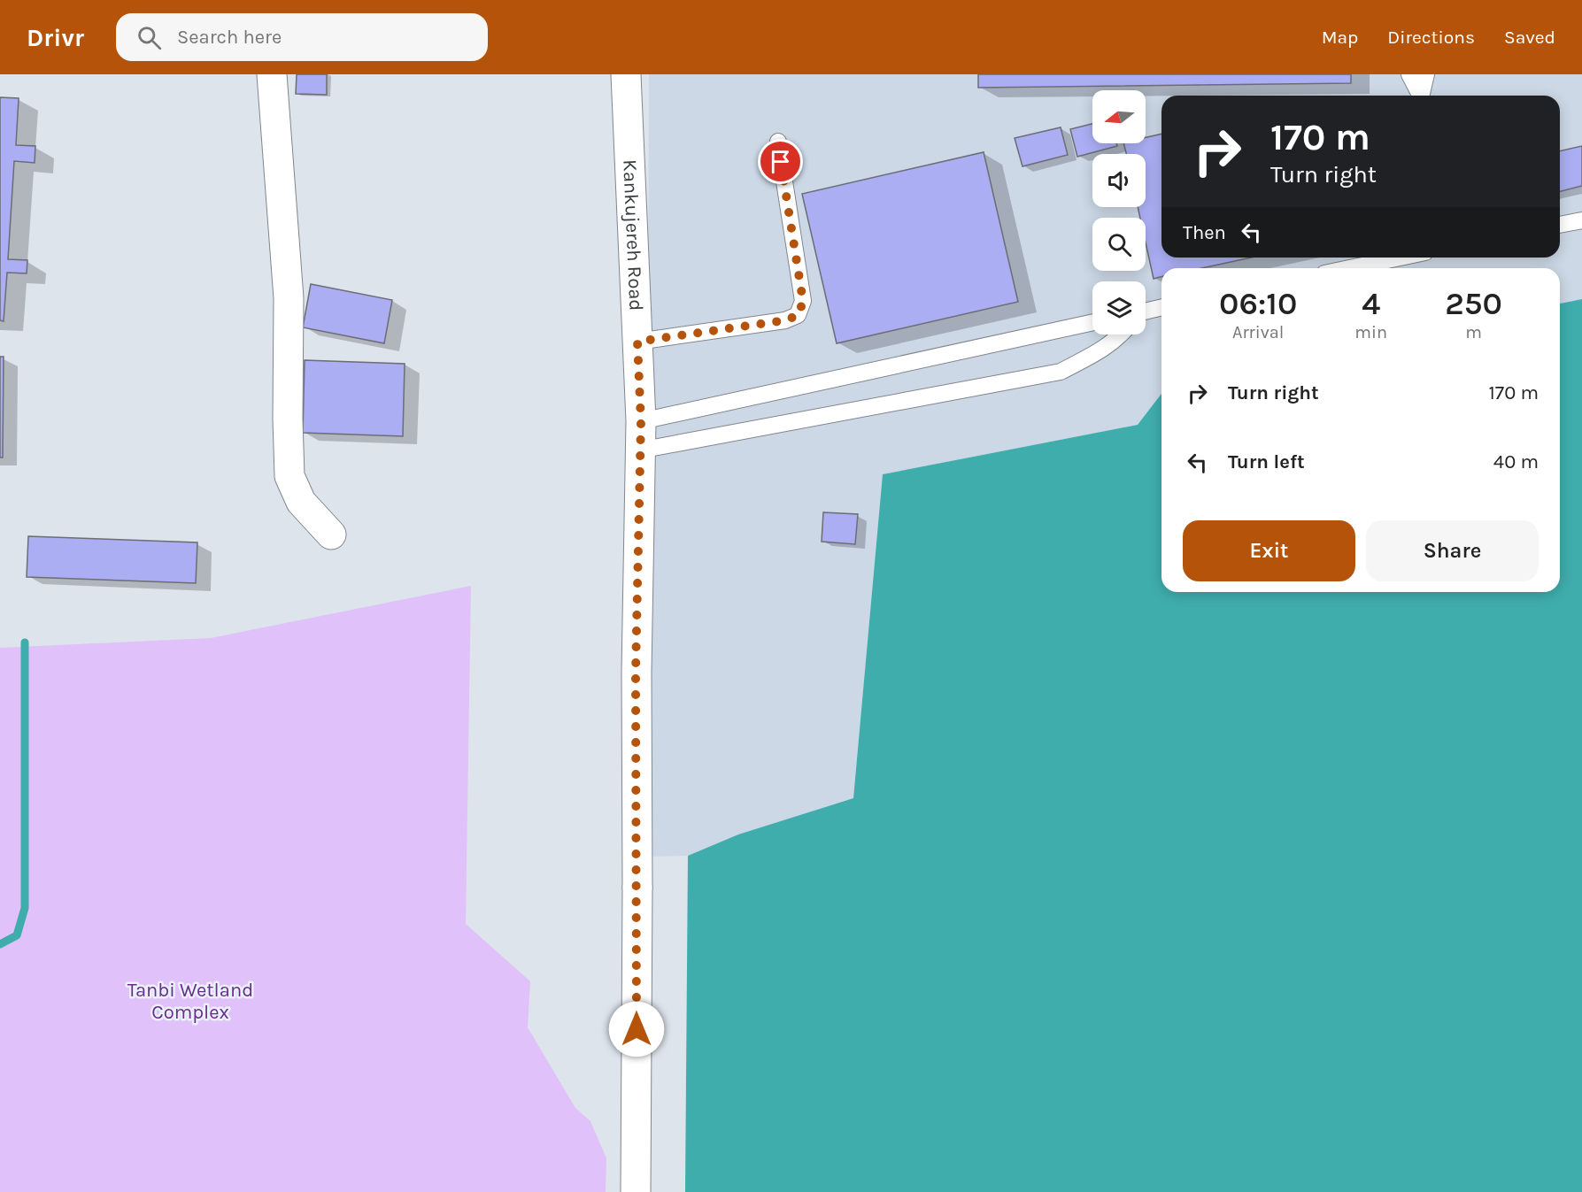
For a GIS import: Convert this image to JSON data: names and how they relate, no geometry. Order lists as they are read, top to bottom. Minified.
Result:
{"streets":{"street":["Kankujereh Road"]},"parks":["Tanbi Wetland Complex"],"north":"left","page":{"header":"Drivr","search":"Search here","nav":["Map","Directions","Saved"],"turn":["170 m","Turn right"],"then":"Then","eta":["06:10","Arrival","4","min","250","m"],"list":[{"name":"Turn right","value":"170 m"},{"name":"Turn left","value":"40 m"}],"buttons":["Exit","Share"]}}
